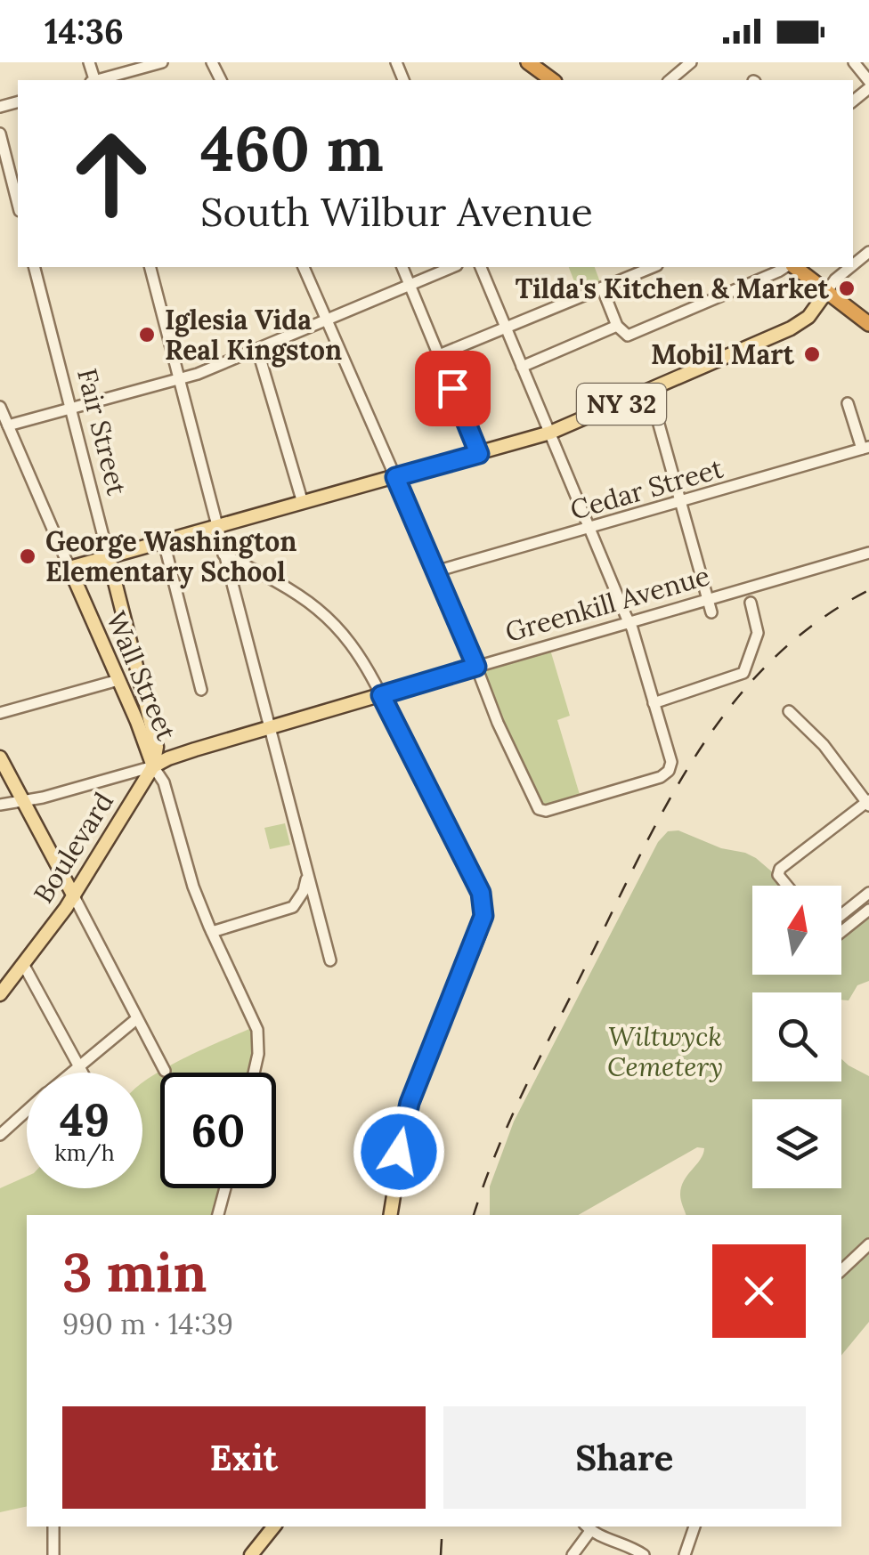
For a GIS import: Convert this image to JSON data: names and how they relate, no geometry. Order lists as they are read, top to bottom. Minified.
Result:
{"streets":{"main road":["NY 32","Fair Street","Greenkill Avenue","Wall Street","Boulevard"],"street":["Cedar Street"]},"crossings":[["NY 32","Fair Street"],["NY 32","Wall Street"],["Fair Street","Greenkill Avenue"],["Fair Street","Wall Street"],["Fair Street","Boulevard"],["Greenkill Avenue","Wall Street"],["Greenkill Avenue","Boulevard"],["Wall Street","Boulevard"]],"parks":["Wiltwyck Cemetery"],"places":["Tilda's Kitchen & Market","Iglesia Vida Real Kingston","Mobil Mart","George Washington Elementary School"],"north":"top","page":{"status":"14:36","turn":["460 m","South Wilbur Avenue"],"speed":"49 km/h","limit":"60","heading":["3 min","990 m · 14:39"],"buttons":["Exit","Share"]}}
